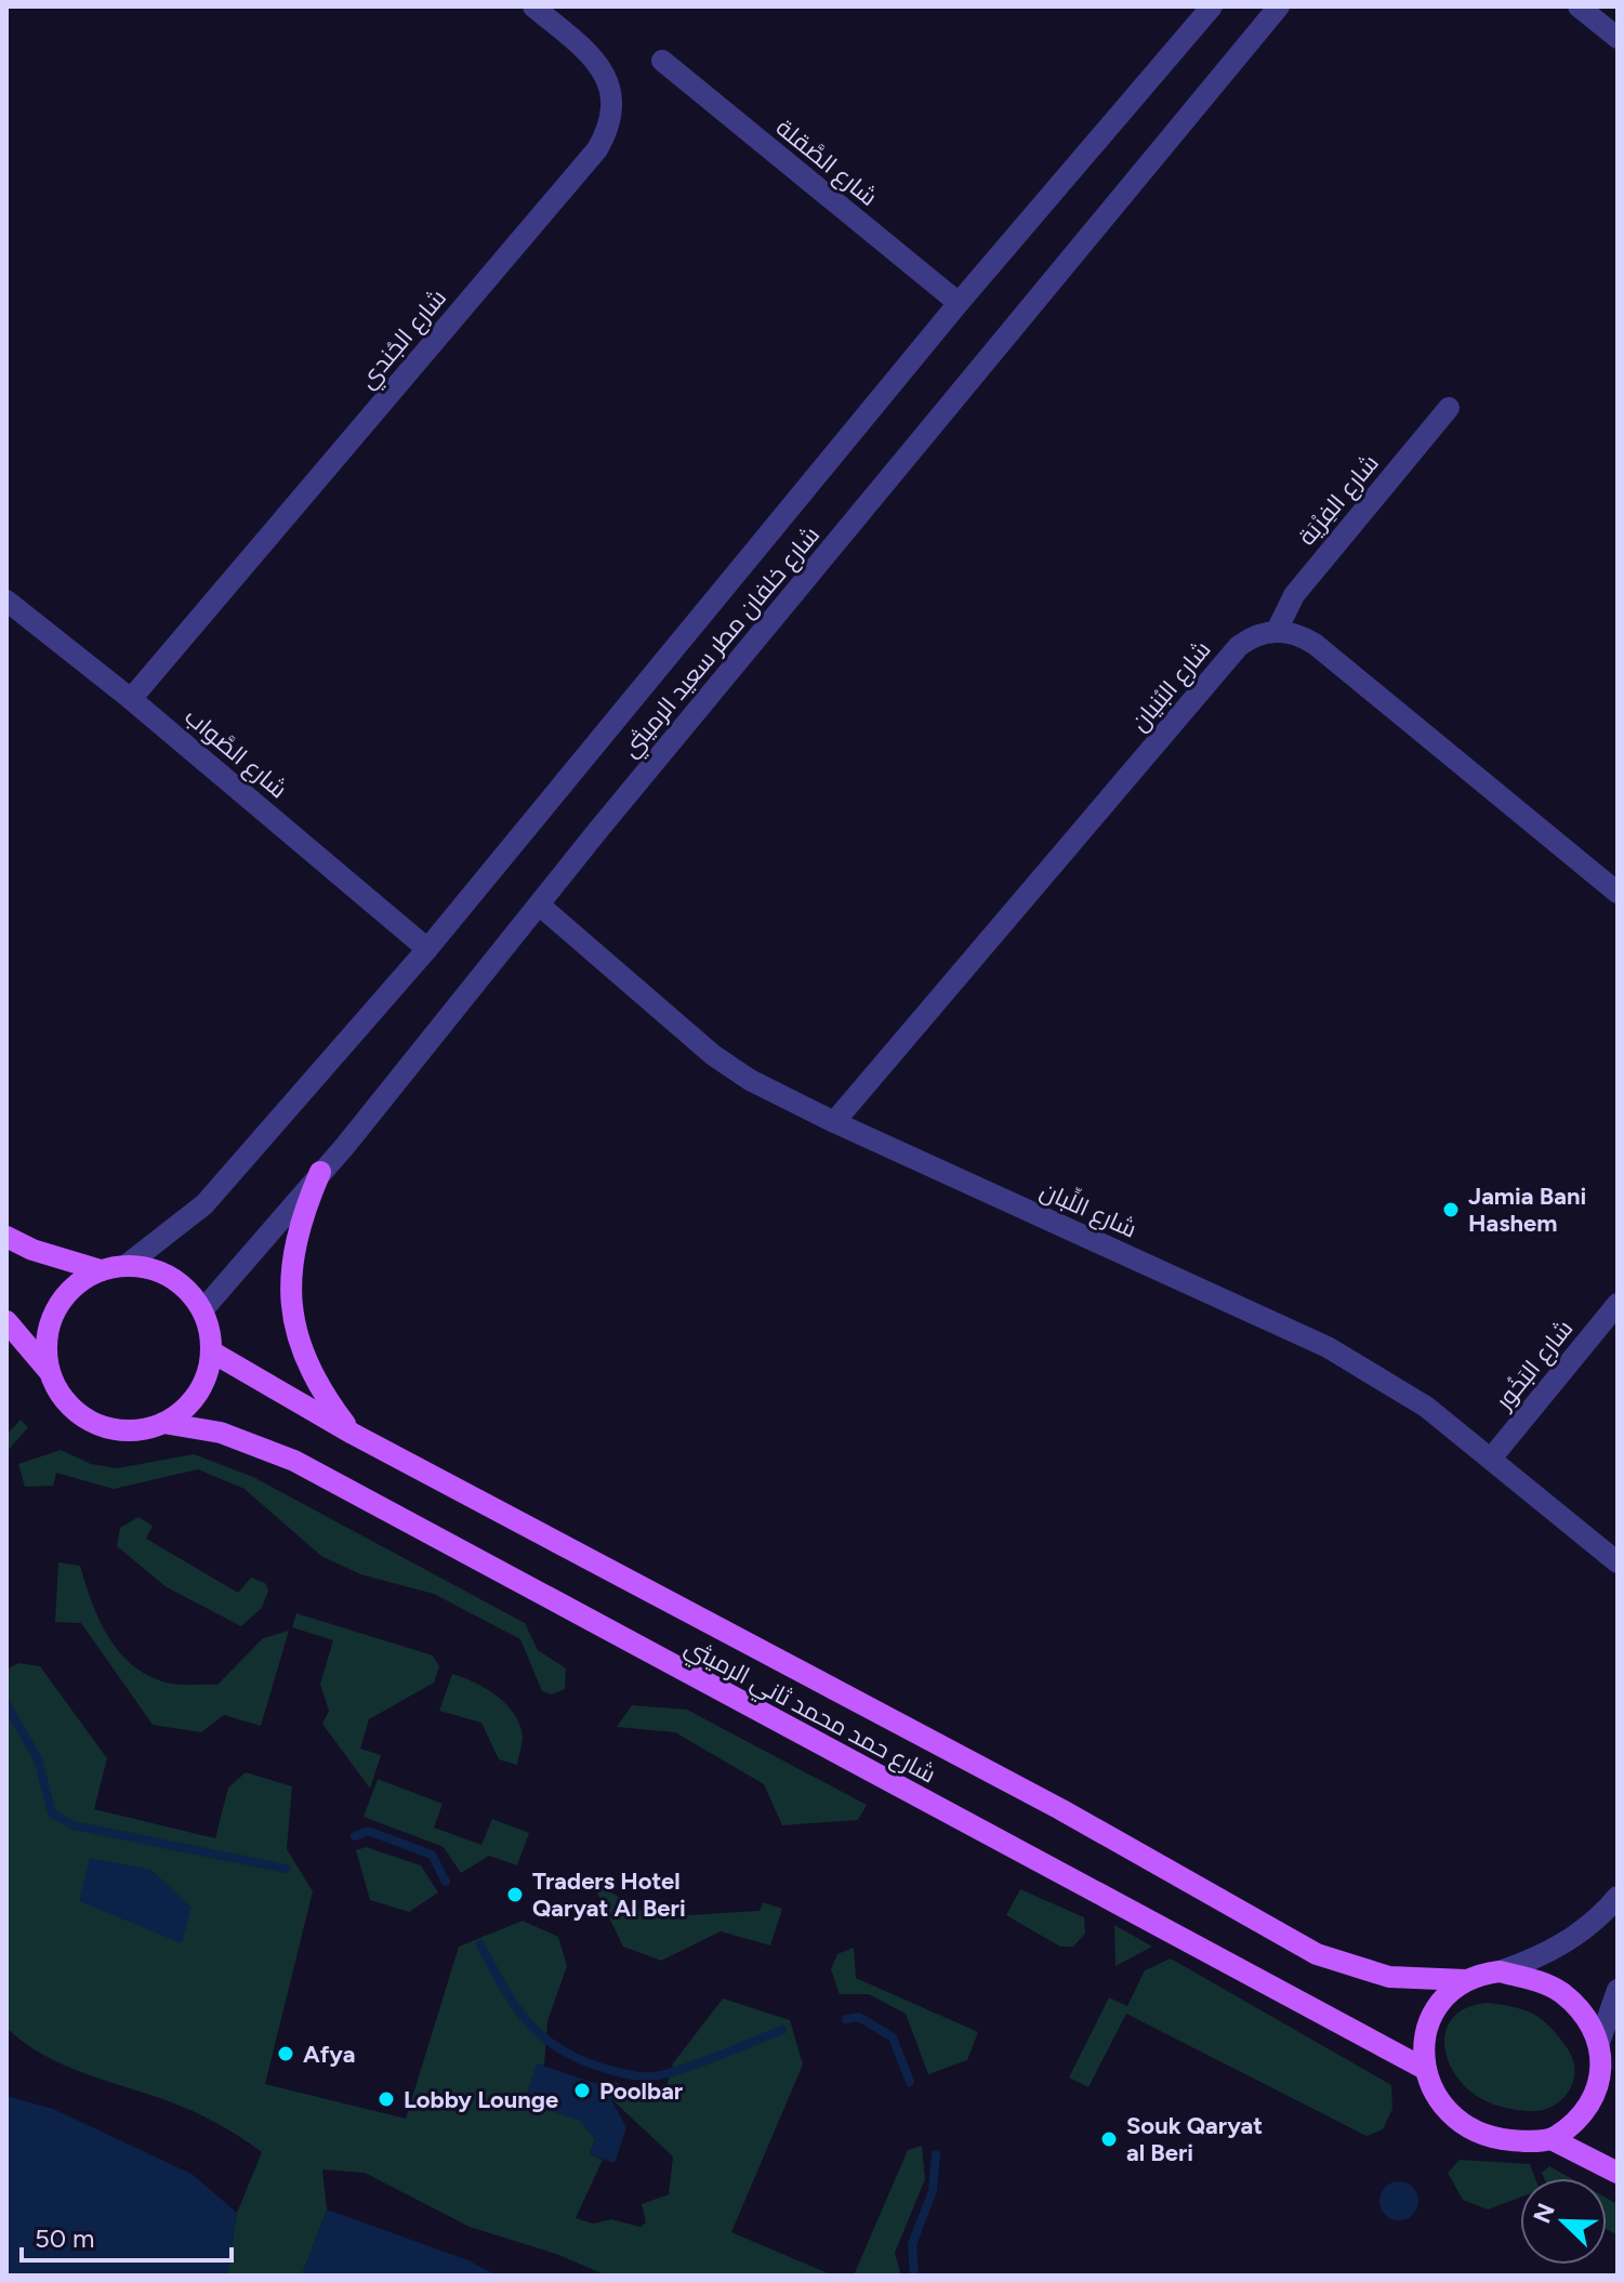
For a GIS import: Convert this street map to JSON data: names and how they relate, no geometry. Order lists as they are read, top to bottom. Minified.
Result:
{"streets":{"main road":["شارع حمد محمد ثاني الرميثي"],"street":["شارع الصَّقلة","شارع الجُندي","شارع الفِرْيَة","شارع خلفان مطر سعيد الرميثي","شارع البُنيان","شارع الصَّواب","شارع اللِّبان","شارع البَخُور"]},"crossings":[["شارع الصَّقلة","شارع خلفان مطر سعيد الرميثي"],["شارع الجُندي","شارع الصَّواب"],["شارع الفِرْيَة","شارع البُنيان"],["شارع خلفان مطر سعيد الرميثي","شارع الصَّواب"],["شارع خلفان مطر سعيد الرميثي","شارع اللِّبان"],["شارع خلفان مطر سعيد الرميثي","شارع حمد محمد ثاني الرميثي"],["شارع البُنيان","شارع اللِّبان"],["شارع اللِّبان","شارع البَخُور"]],"places":["Jamia Bani Hashem","Traders Hotel Qaryat Al Beri","Afya","Poolbar","Lobby Lounge","Souk Qaryat al Beri"],"scale_bar":"50 m","north":"top left"}
